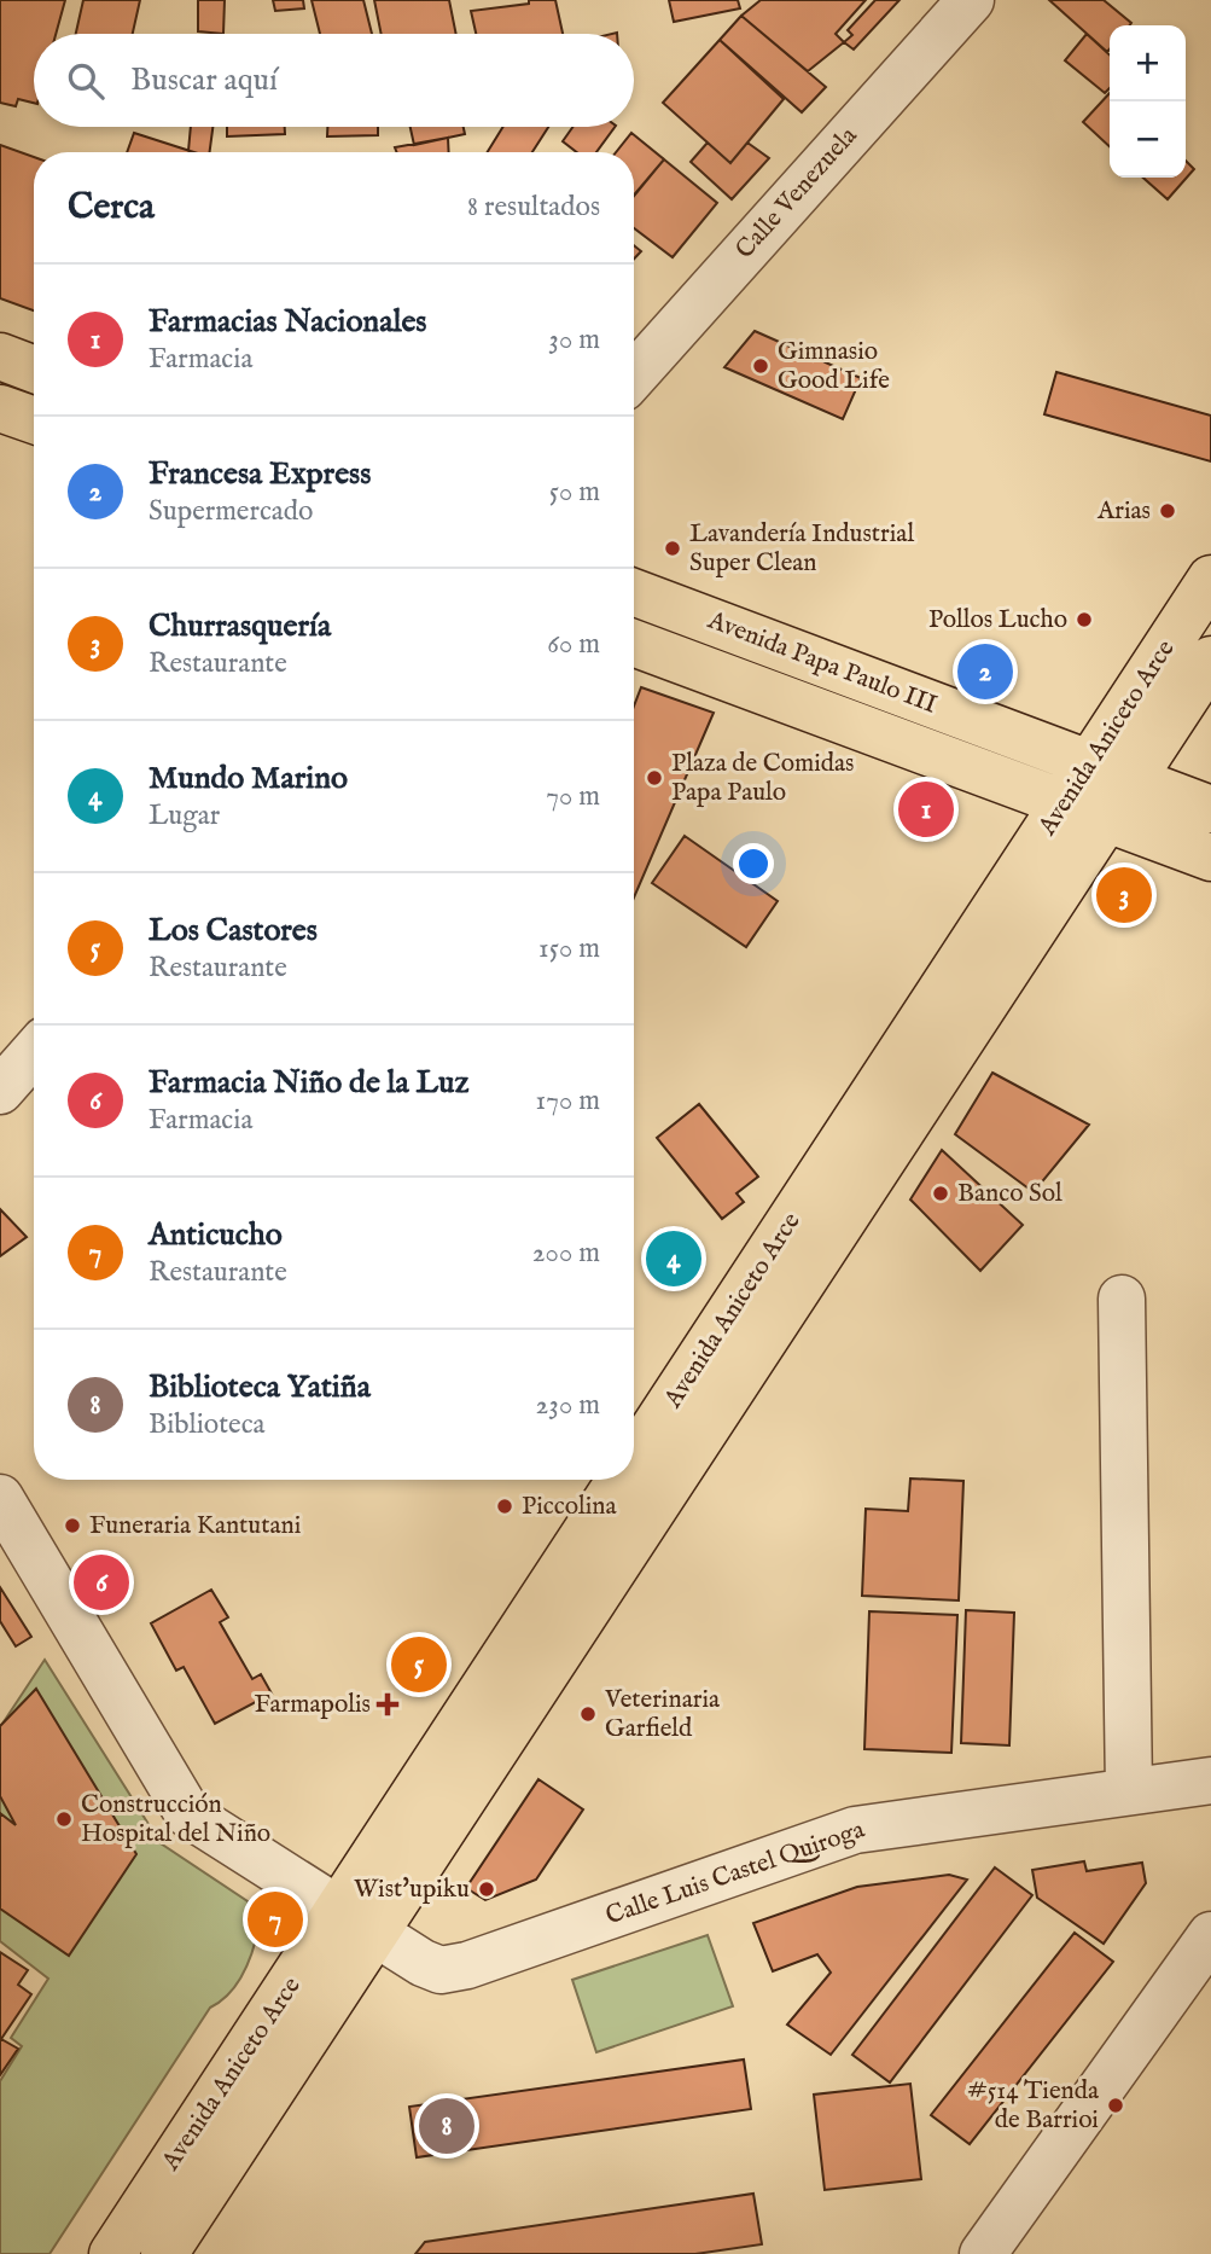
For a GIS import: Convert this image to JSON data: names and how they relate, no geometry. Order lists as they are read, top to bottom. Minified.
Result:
{"streets":{"main road":["Avenida Papa Paulo III","Avenida Aniceto Arce"],"street":["Calle Venezuela","Calle Luis Castel Quiroga"]},"crossings":[["Avenida Papa Paulo III","Avenida Aniceto Arce"],["Avenida Aniceto Arce","Calle Luis Castel Quiroga"]],"places":{"other":["Gimnasio Good Life","Arias","Lavandería Industrial Super Clean","Pollos Lucho","Plaza de Comidas Papa Paulo","Banco Sol","Piccolina","Funeraria Kantutani","Veterinaria Garfield","Construcción Hospital del Niño","Wist'upiku","#514 Tienda de Barrioi"],"health":["Farmapolis"]},"page":{"map_buttons":["+","−"],"search":"Buscar aquí","heading":["Cerca","8 resultados"],"list":[{"mark":"1","name":"Farmacias Nacionales","note":"Farmacia","value":"30 m"},{"mark":"2","name":"Francesa Express","note":"Supermercado","value":"50 m"},{"mark":"3","name":"Churrasquería","note":"Restaurante","value":"60 m"},{"mark":"4","name":"Mundo Marino","note":"Lugar","value":"70 m"},{"mark":"5","name":"Los Castores","note":"Restaurante","value":"150 m"},{"mark":"6","name":"Farmacia Niño de la Luz","note":"Farmacia","value":"170 m"},{"mark":"7","name":"Anticucho","note":"Restaurante","value":"200 m"},{"mark":"8","name":"Biblioteca Yatiña","note":"Biblioteca","value":"230 m"}],"pins":["2","1","3","4","6","5","7","8"]}}
